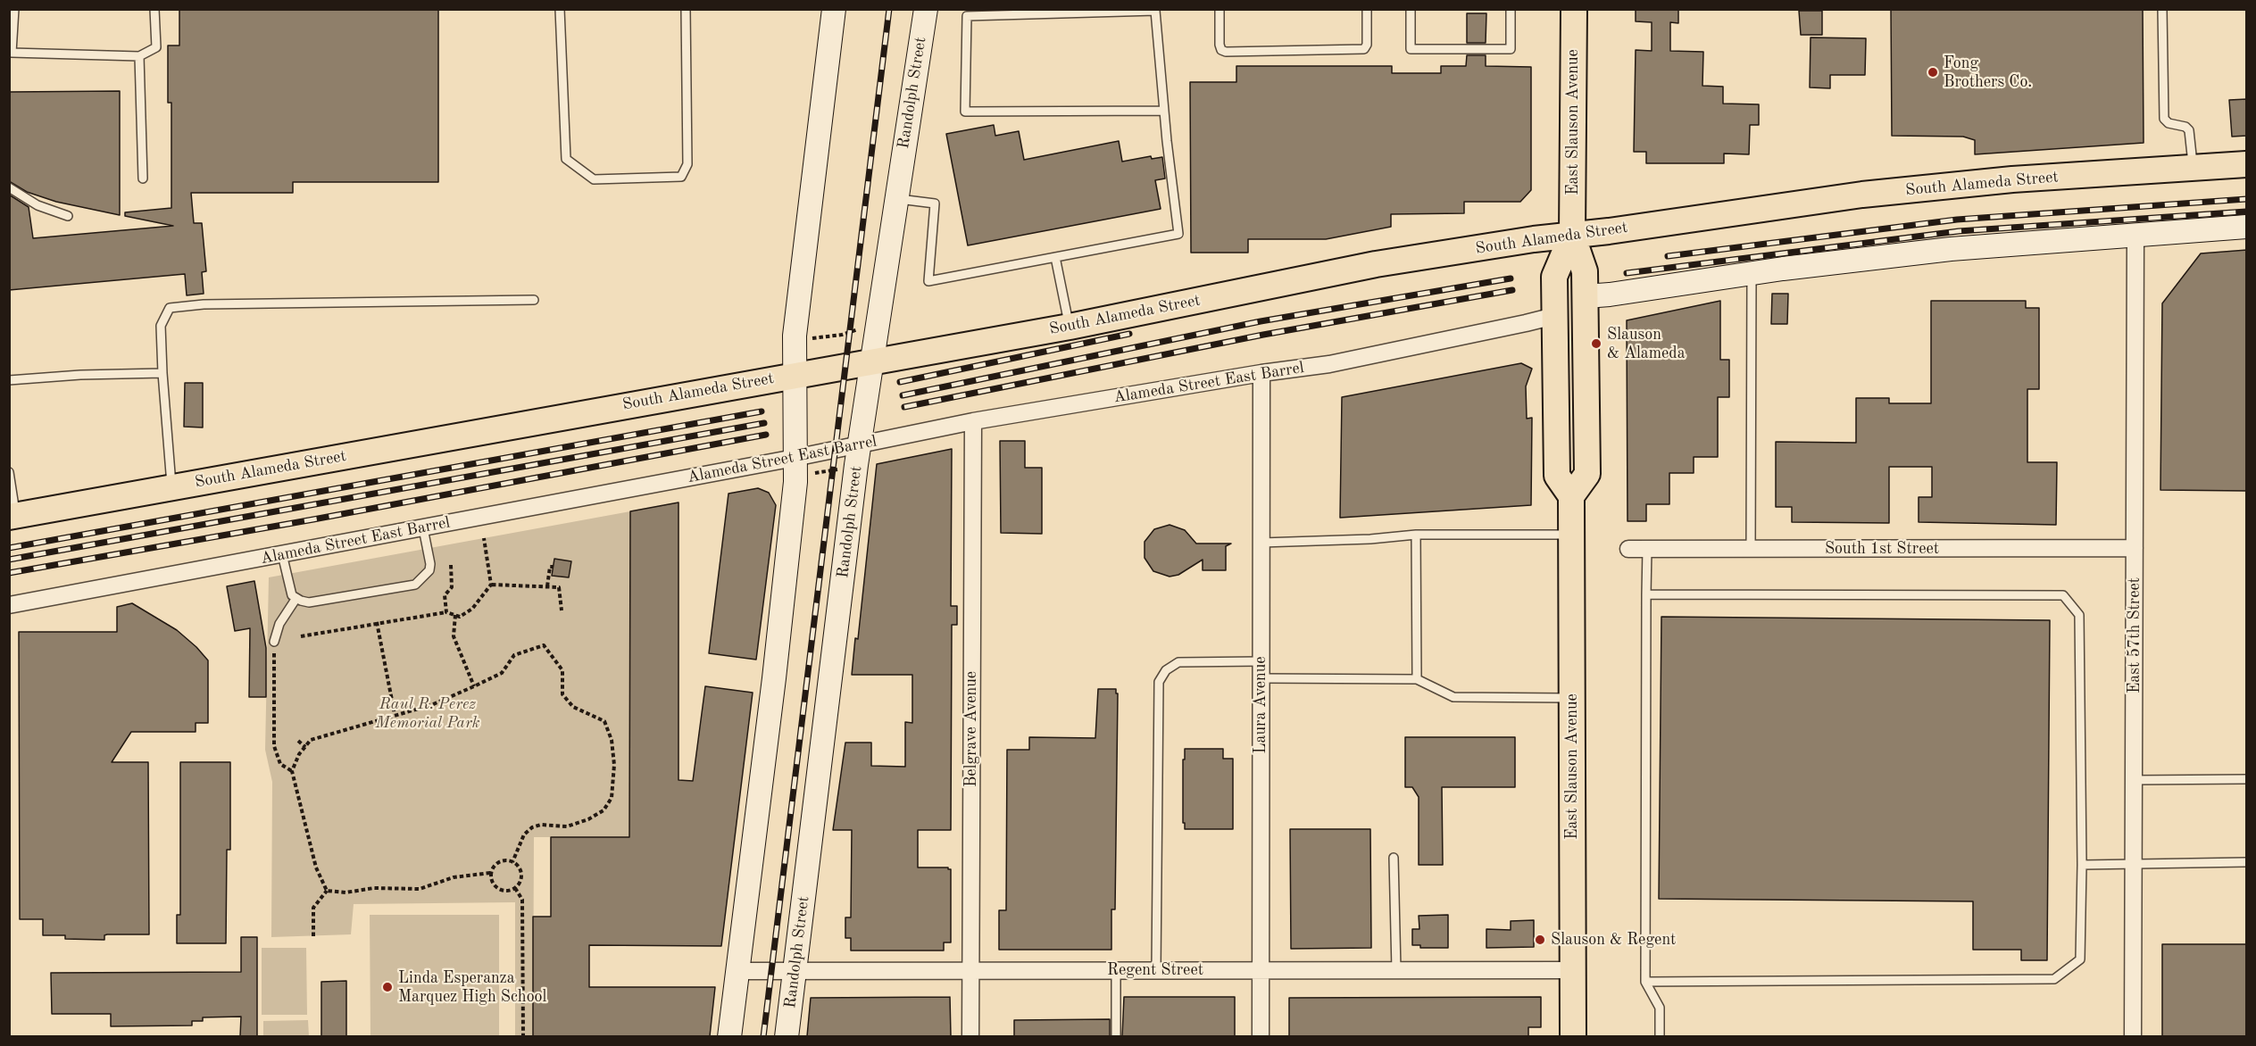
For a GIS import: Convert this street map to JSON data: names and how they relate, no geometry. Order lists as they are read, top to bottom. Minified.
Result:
{"streets":{"main road":["East Slauson Avenue","South Alameda Street"],"street":["Randolph Street","Alameda Street East Barrel","South 1st Street","East 57th Street","Laura Avenue","Belgrave Avenue","Regent Street"]},"crossings":[["Randolph Street","South Alameda Street"],["Randolph Street","Alameda Street East Barrel"],["Randolph Street","Regent Street"],["East Slauson Avenue","South Alameda Street"],["East Slauson Avenue","Alameda Street East Barrel"],["East Slauson Avenue","Regent Street"],["Alameda Street East Barrel","Laura Avenue"],["Alameda Street East Barrel","Belgrave Avenue"],["South 1st Street","East 57th Street"],["Laura Avenue","Regent Street"],["Belgrave Avenue","Regent Street"]],"parks":["Raul R. Perez Memorial Park"],"places":["Fong Brothers Co.","Slauson & Alameda","Slauson & Regent","Linda Esperanza Marquez High School"]}
